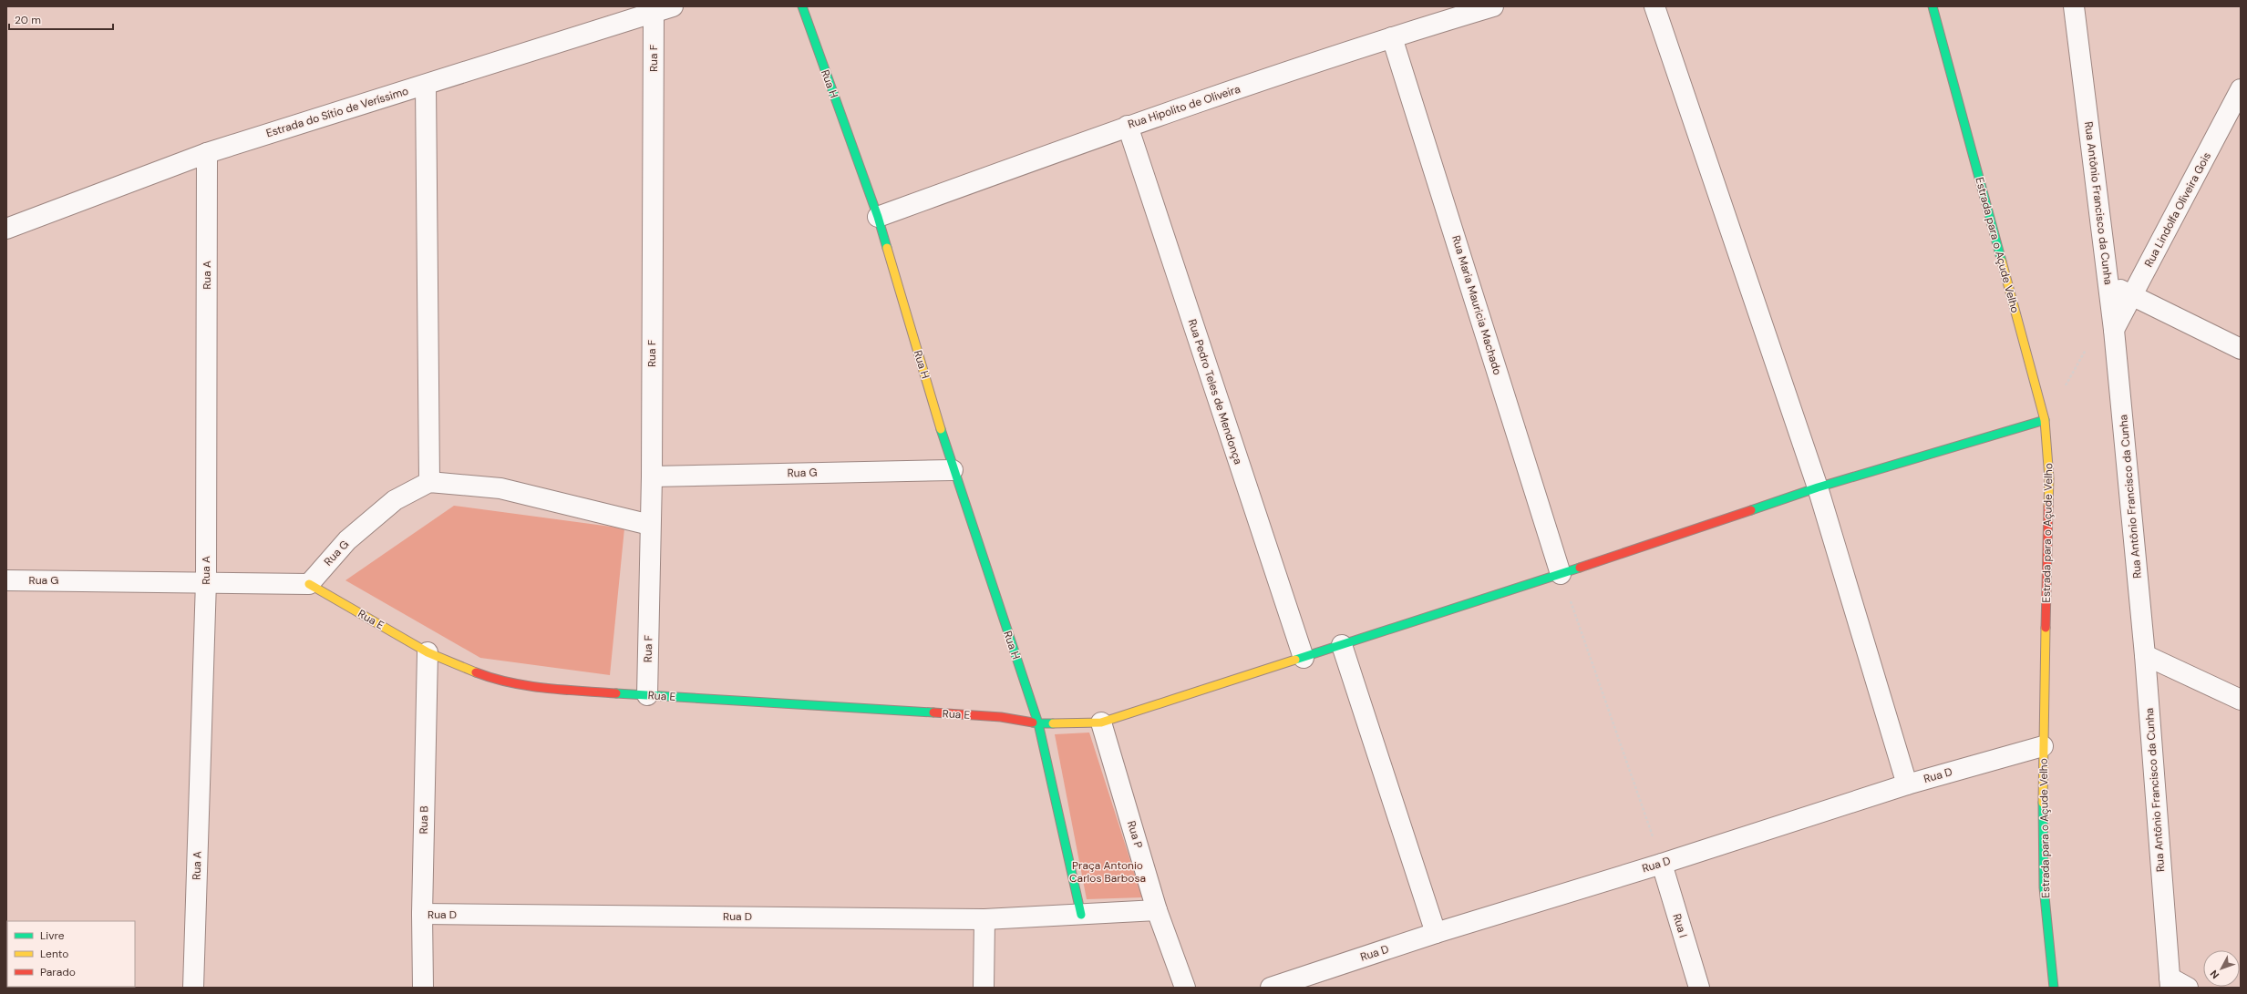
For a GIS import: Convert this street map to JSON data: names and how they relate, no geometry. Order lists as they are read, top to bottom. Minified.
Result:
{"streets":{"street":["Rua F","Rua H","Rua Hipolito de Oliveira","Estrada do Sítio de Veríssimo","Rua Antônio Francisco da Cunha","Rua Lindolfa Oliveira Gois","Estrada para o Açude Velho","Rua A","Rua Maria Mauricia Machado","Rua Pedro Teles de Mendonça","Rua G","Rua E","Rua D","Rua B","Rua P","Rua I"]},"crossings":[["Rua F","Estrada do Sítio de Veríssimo"],["Rua F","Rua G"],["Rua F","Rua E"],["Rua H","Rua Hipolito de Oliveira"],["Rua H","Rua G"],["Rua H","Rua E"],["Rua H","Rua D"],["Rua Hipolito de Oliveira","Rua Maria Mauricia Machado"],["Rua Hipolito de Oliveira","Rua Pedro Teles de Mendonça"],["Estrada do Sítio de Veríssimo","Rua A"],["Rua Antônio Francisco da Cunha","Rua Lindolfa Oliveira Gois"],["Estrada para o Açude Velho","Rua D"],["Rua A","Rua G"],["Rua G","Rua E"],["Rua E","Rua B"],["Rua D","Rua B"],["Rua D","Rua P"],["Rua D","Rua I"]],"parks":["Praça Antonio Carlos Barbosa"],"legend":["Livre","Lento","Parado"],"scale_bar":"20 m","north":"bottom left"}
